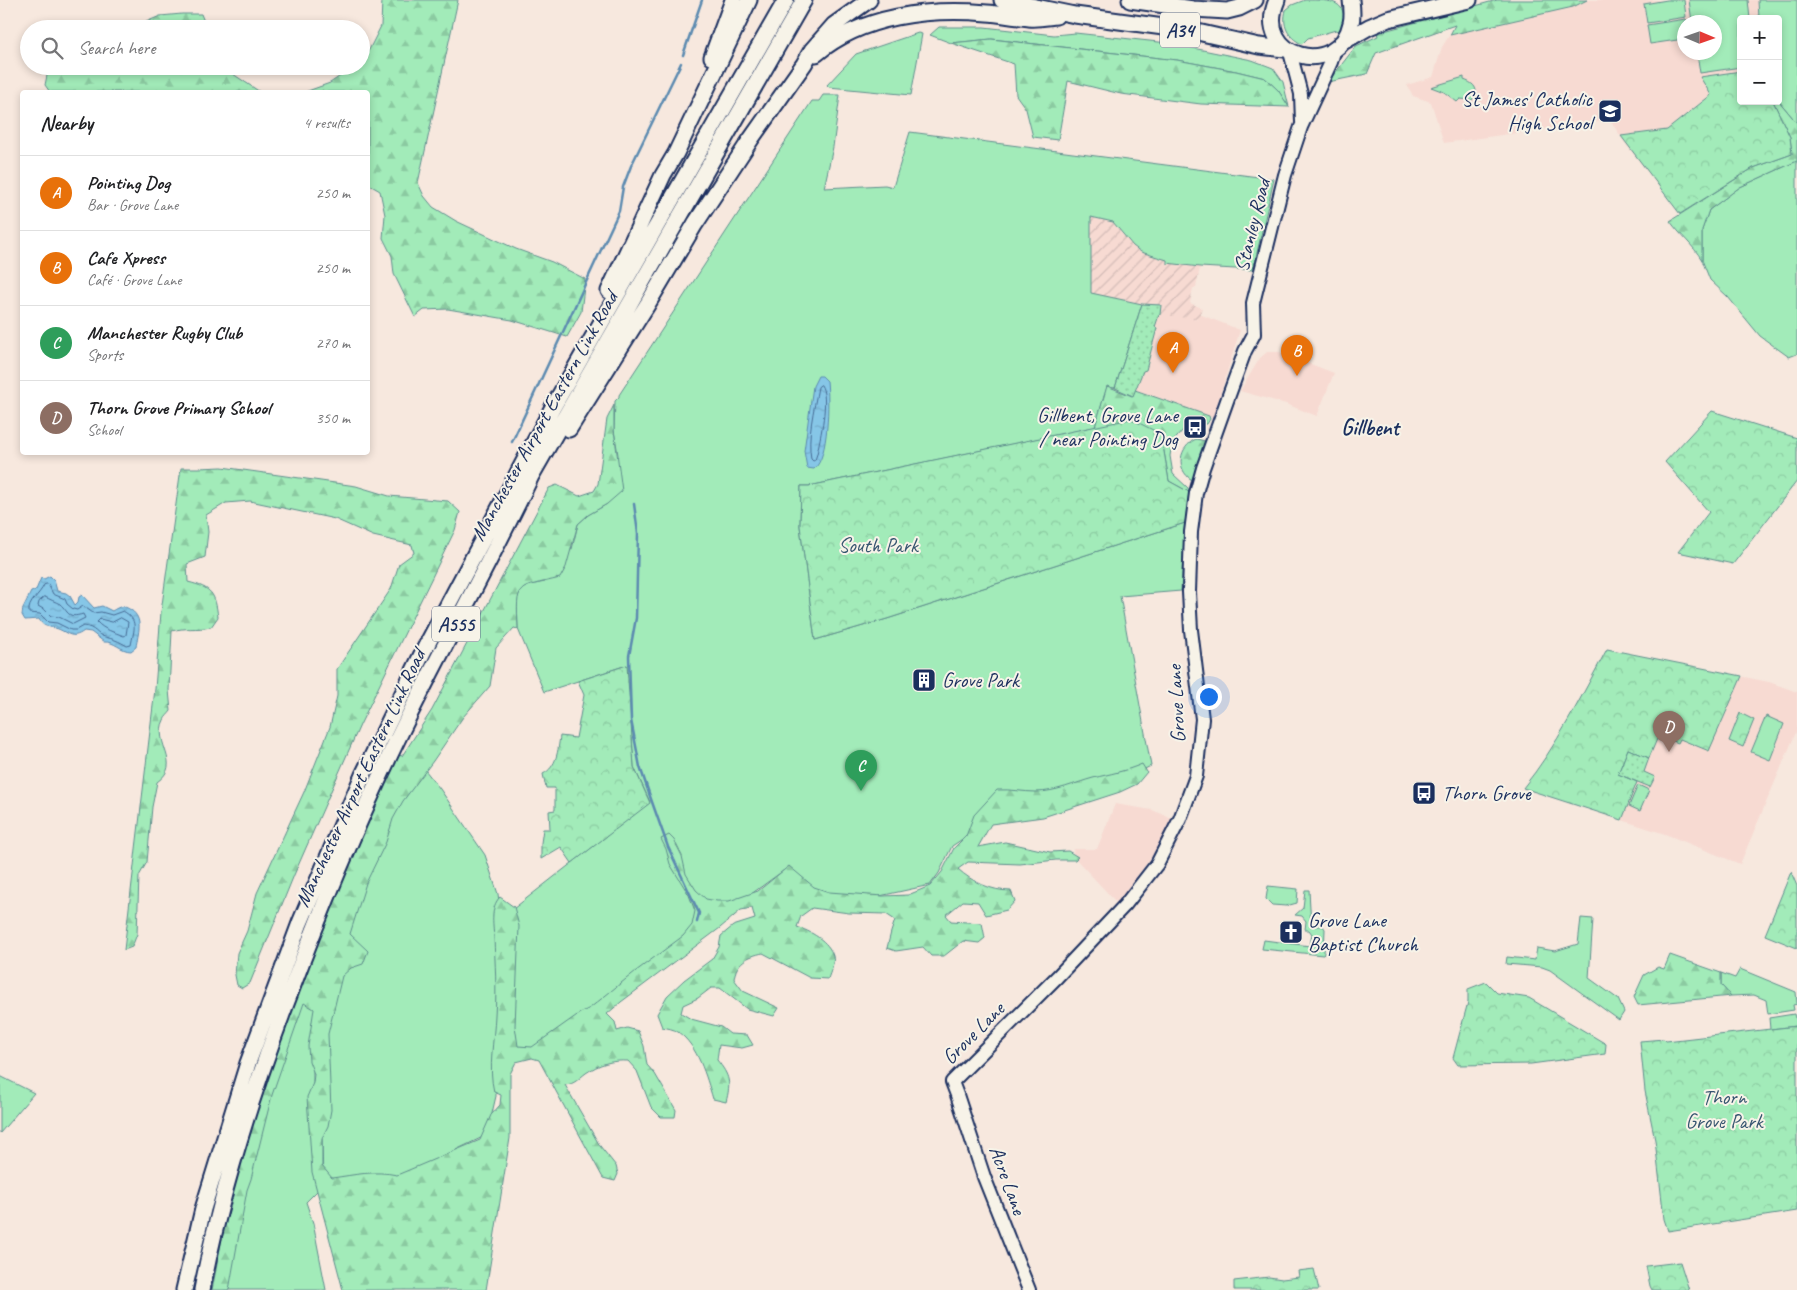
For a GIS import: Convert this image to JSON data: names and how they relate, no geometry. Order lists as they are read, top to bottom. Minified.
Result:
{"streets":{"highway":["A34","Manchester Airport Eastern Link Road","A555"],"main road":["Stanley Road","Grove Lane","Acre Lane"]},"crossings":[["A34","Stanley Road"],["Stanley Road","Grove Lane"],["Grove Lane","Acre Lane"]],"districts":["Gillbent"],"parks":["South Park","Thorn Grove Park"],"places":{"school or university":["St James' Catholic High School"],"bus stop":["Gillbent, Grove Lane / near Pointing Dog","Thorn Grove"],"building":["Grove Park"],"church":["Grove Lane Baptist Church"]},"north":"right","page":{"map_buttons":["+","−"],"search":"Search here","heading":["Nearby","4 results"],"list":[{"mark":"A","name":"Pointing Dog","note":"Bar · Grove Lane","value":"250 m"},{"mark":"B","name":"Cafe Xpress","note":"Café · Grove Lane","value":"250 m"},{"mark":"C","name":"Manchester Rugby Club","note":"Sports","value":"270 m"},{"mark":"D","name":"Thorn Grove Primary School","note":"School","value":"350 m"}],"pins":["A","B","D","C"]}}
